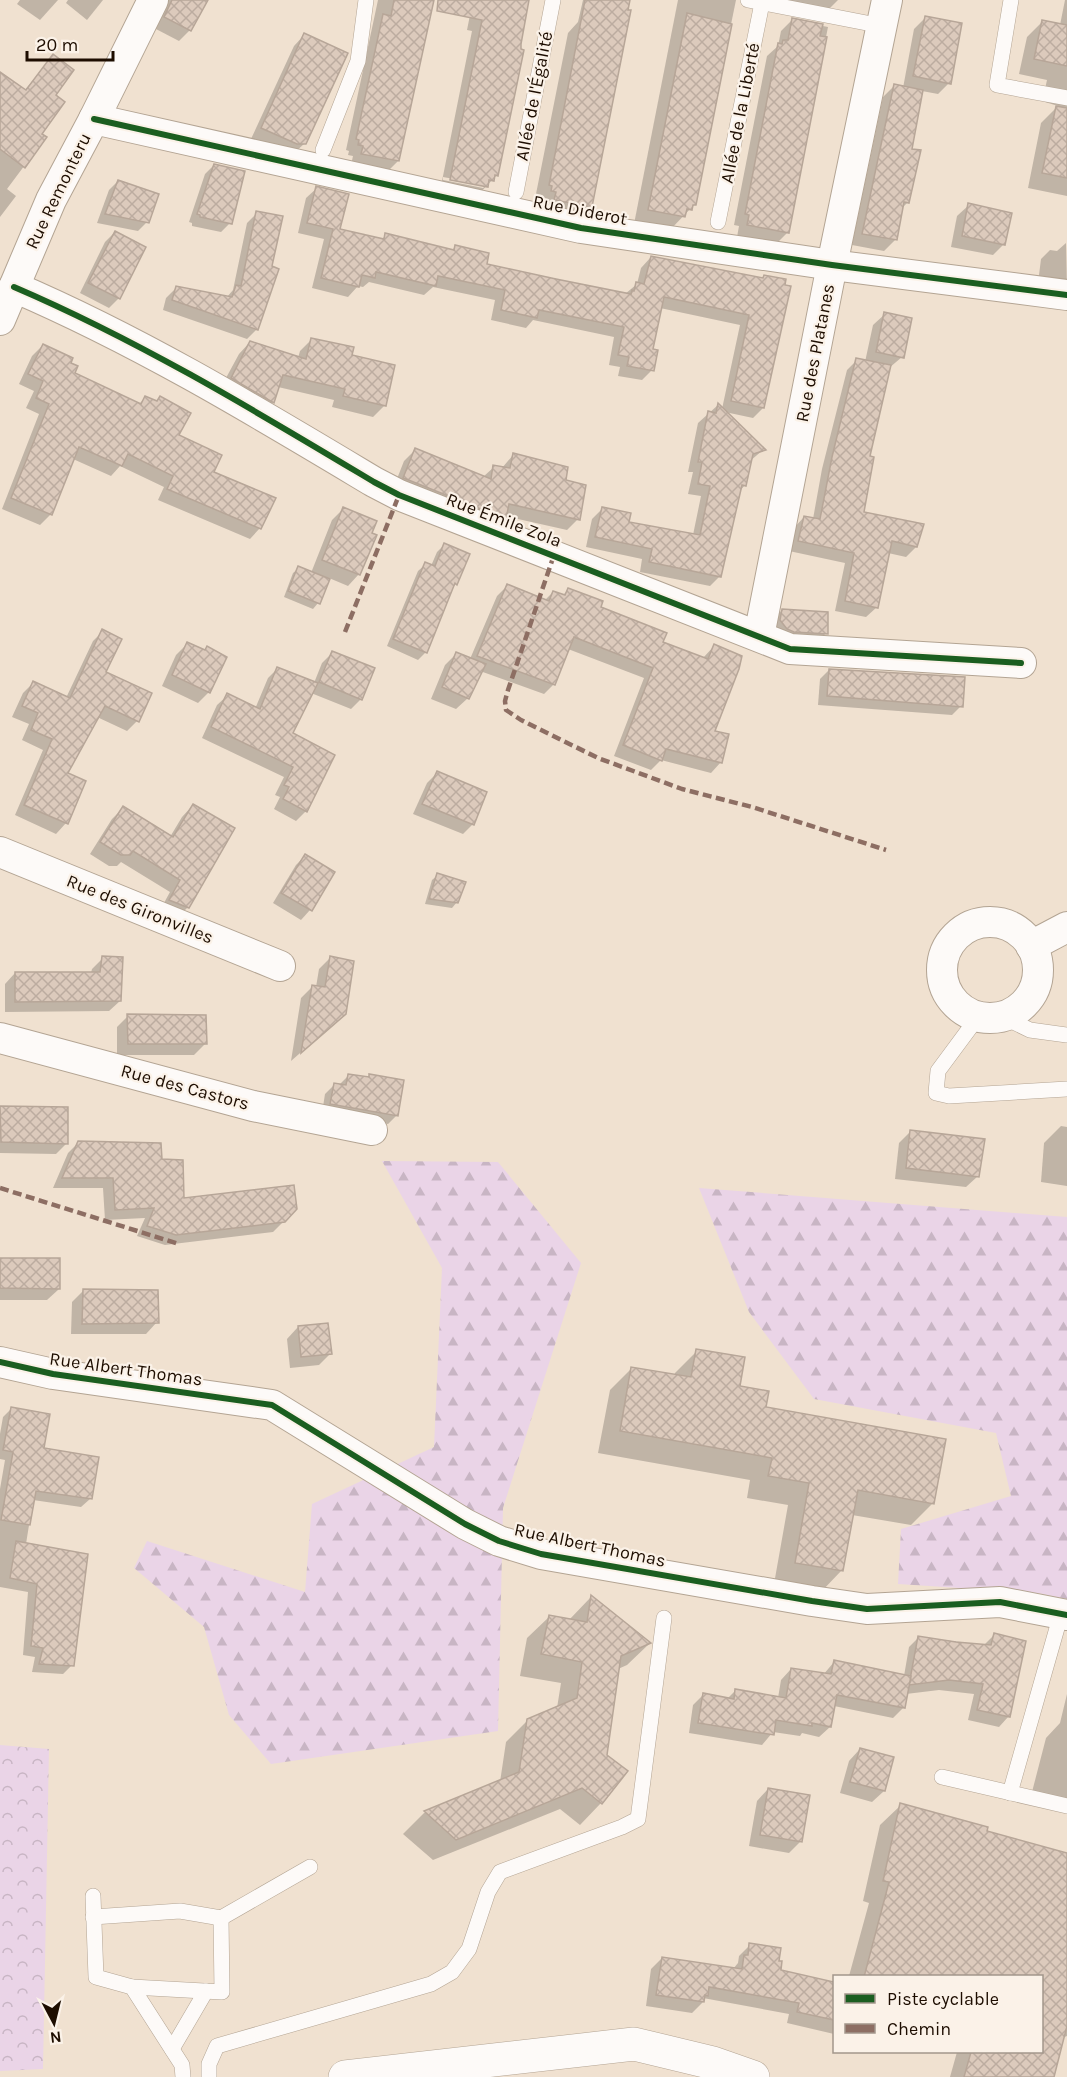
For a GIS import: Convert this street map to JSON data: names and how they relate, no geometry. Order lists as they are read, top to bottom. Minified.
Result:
{"streets":{"street":["Rue Remonteru","Rue Diderot","Rue des Platanes","Rue Émile Zola","Rue des Gironvilles","Rue des Castors","Rue Albert Thomas"],"lane":["Allée de l'Égalité","Allée de la Liberté"]},"crossings":[["Rue Remonteru","Rue Diderot"],["Rue Remonteru","Rue Émile Zola"],["Rue Diderot","Rue des Platanes"],["Rue des Platanes","Rue Émile Zola"]],"legend":["Piste cyclable","Chemin"],"scale_bar":"20 m","north":"bottom"}
